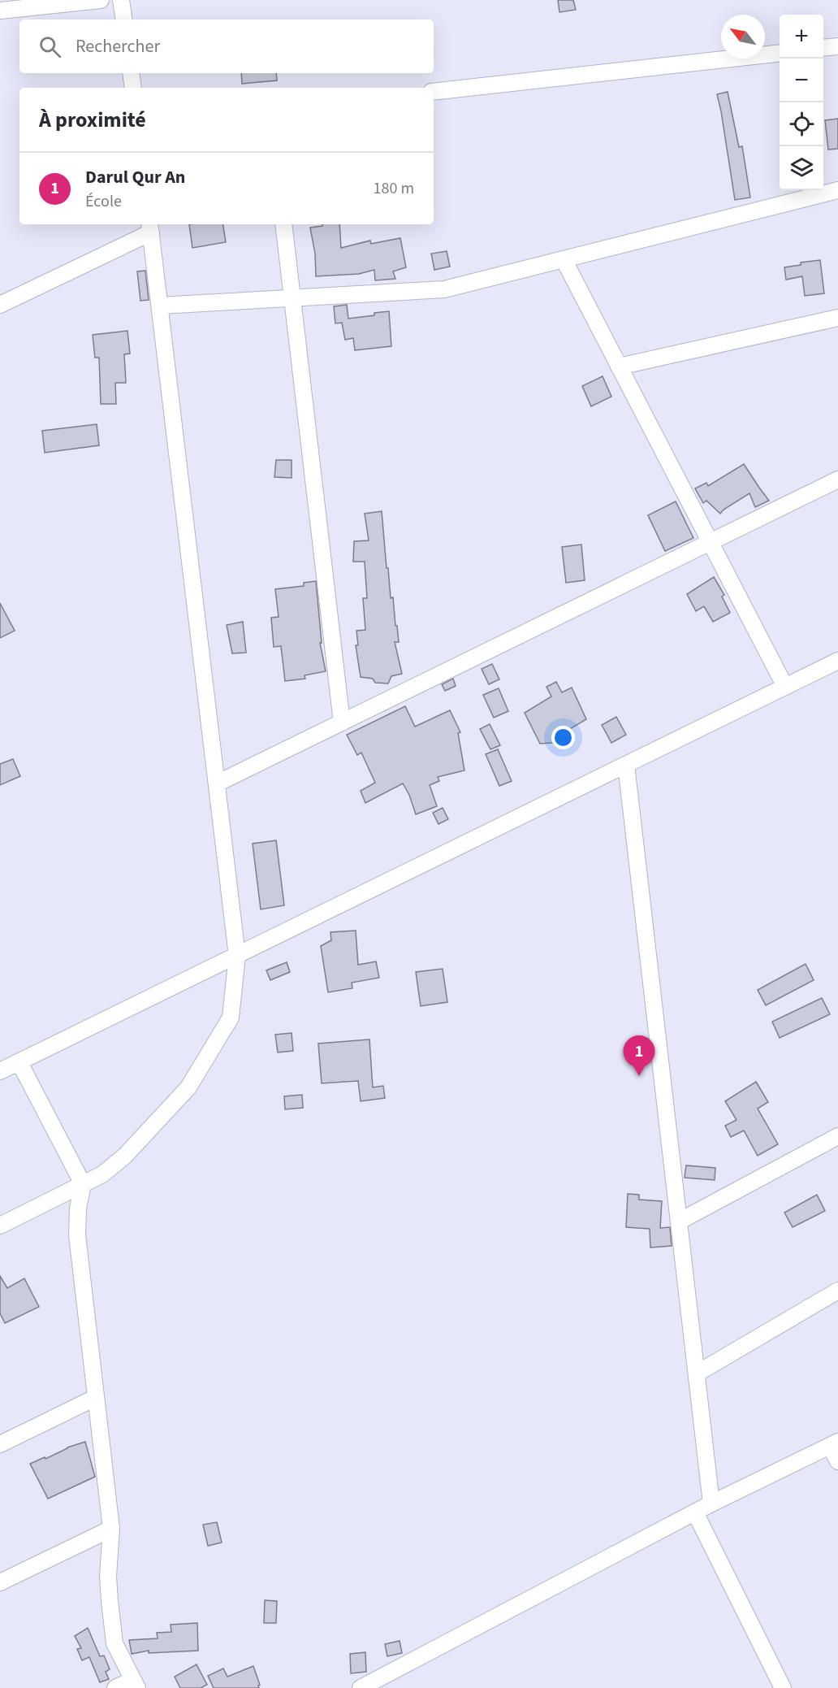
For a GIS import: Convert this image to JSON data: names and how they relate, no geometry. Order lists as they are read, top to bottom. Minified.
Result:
{"north":"top left","page":{"map_buttons":["+","−"],"search":"Rechercher","heading":"À proximité","list":[{"mark":"1","name":"Darul Qur An","note":"École","value":"180 m"}],"pins":"1"}}
